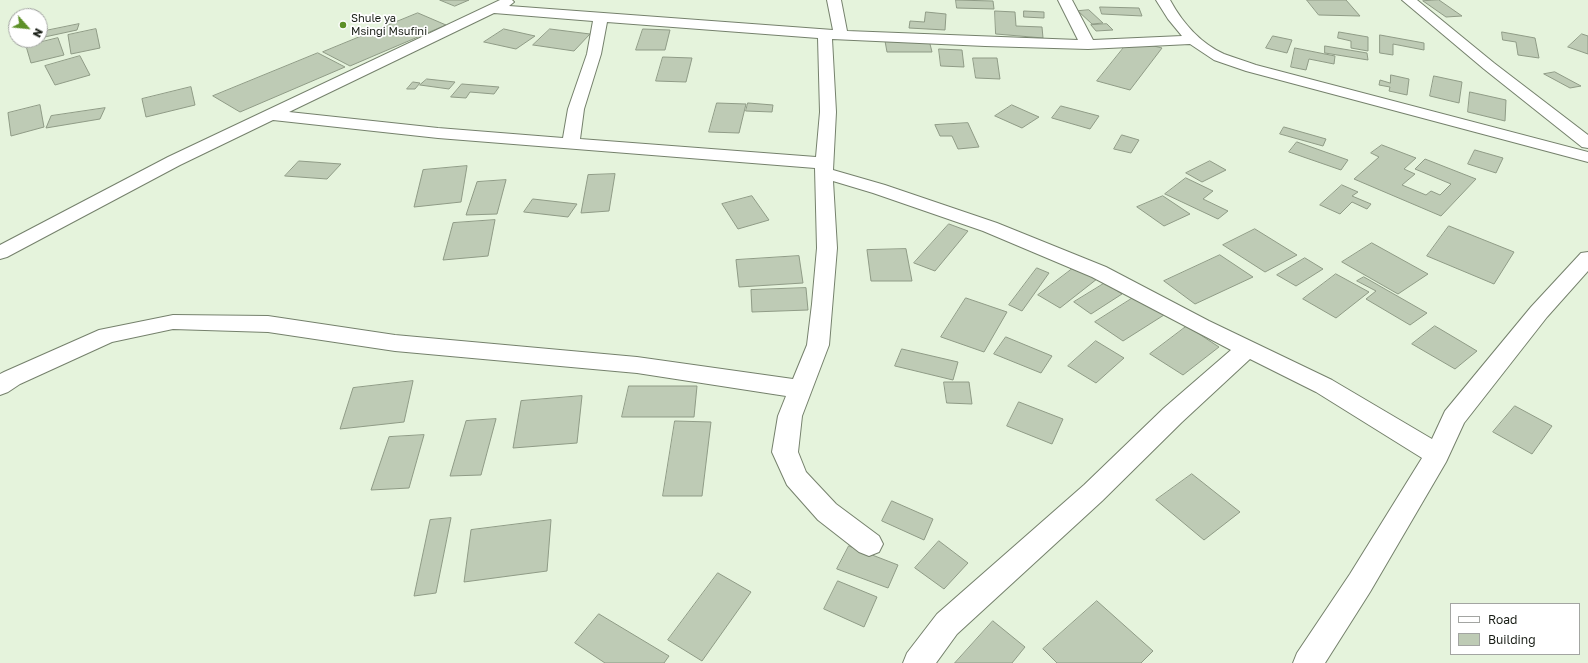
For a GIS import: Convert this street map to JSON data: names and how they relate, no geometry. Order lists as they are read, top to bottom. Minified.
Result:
{"places":["Shule ya Msingi Msufini"],"legend":["Road","Building"],"north":"bottom right"}
